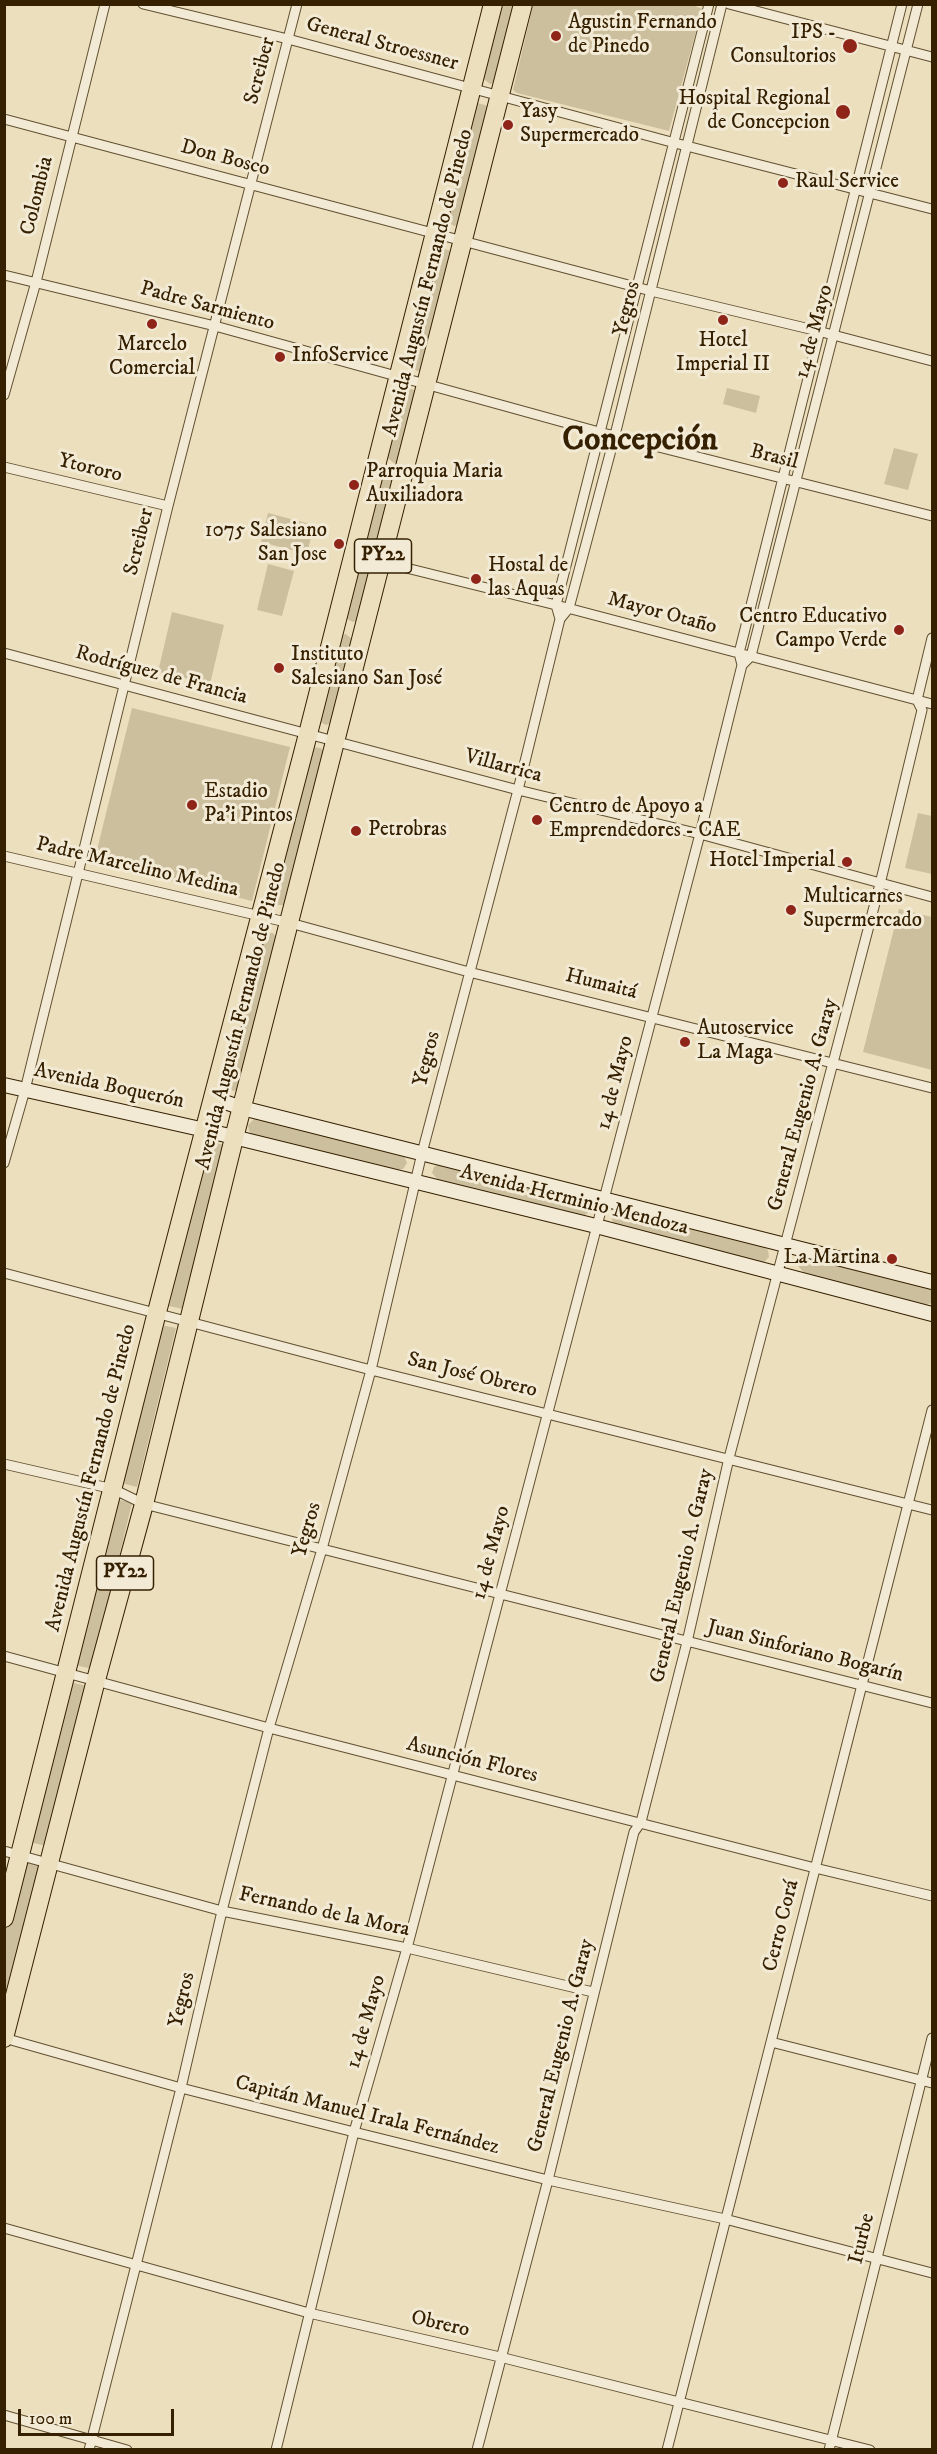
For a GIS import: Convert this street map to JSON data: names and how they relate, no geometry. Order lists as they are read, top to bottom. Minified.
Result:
{"streets":{"highway":["Avenida Augustín Fernando de Pinedo","PY22"],"street":["General Stroessner","Screiber","Don Bosco","Colombia","Padre Sarmiento","Yegros","14 de Mayo","Brasil","Ytororo","Mayor Otaño","Rodríguez de Francia","Villarrica","Padre Marcelino Medina","Humaitá","Avenida Boquerón","General Eugenio A. Garay","Avenida Herminio Mendoza","San José Obrero","Juan Sinforiano Bogarín","Asunción Flores","Fernando de la Mora","Cerro Corá","Capitán Manuel Irala Fernández","Iturbe","Obrero"]},"crossings":[["General Stroessner","Screiber"],["General Stroessner","Avenida Augustín Fernando de Pinedo"],["General Stroessner","Yegros"],["General Stroessner","14 de Mayo"],["Screiber","Don Bosco"],["Screiber","Padre Sarmiento"],["Screiber","Ytororo"],["Screiber","Rodríguez de Francia"],["Screiber","Padre Marcelino Medina"],["Screiber","Avenida Boquerón"],["Don Bosco","Colombia"],["Don Bosco","Avenida Augustín Fernando de Pinedo"],["Don Bosco","Yegros"],["Don Bosco","14 de Mayo"],["Colombia","Padre Sarmiento"],["Avenida Augustín Fernando de Pinedo","Padre Sarmiento"],["Avenida Augustín Fernando de Pinedo","Brasil"],["Avenida Augustín Fernando de Pinedo","Mayor Otaño"],["Avenida Augustín Fernando de Pinedo","Rodríguez de Francia"],["Avenida Augustín Fernando de Pinedo","Villarrica"],["Avenida Augustín Fernando de Pinedo","Padre Marcelino Medina"],["Avenida Augustín Fernando de Pinedo","Humaitá"],["Avenida Augustín Fernando de Pinedo","Avenida Boquerón"],["Avenida Augustín Fernando de Pinedo","Avenida Herminio Mendoza"],["Avenida Augustín Fernando de Pinedo","San José Obrero"],["Avenida Augustín Fernando de Pinedo","Juan Sinforiano Bogarín"],["Avenida Augustín Fernando de Pinedo","Asunción Flores"],["Avenida Augustín Fernando de Pinedo","Fernando de la Mora"],["Avenida Augustín Fernando de Pinedo","Capitán Manuel Irala Fernández"],["Padre Sarmiento","Brasil"],["Yegros","Brasil"],["Yegros","Mayor Otaño"],["Yegros","Villarrica"],["Yegros","Humaitá"],["Yegros","Avenida Herminio Mendoza"],["Yegros","San José Obrero"],["Yegros","Juan Sinforiano Bogarín"],["Yegros","Asunción Flores"],["Yegros","Fernando de la Mora"],["Yegros","Capitán Manuel Irala Fernández"],["Yegros","Obrero"],["14 de Mayo","Brasil"],["14 de Mayo","Mayor Otaño"],["14 de Mayo","Villarrica"],["14 de Mayo","Humaitá"],["14 de Mayo","Avenida Herminio Mendoza"],["14 de Mayo","San José Obrero"],["14 de Mayo","Juan Sinforiano Bogarín"],["14 de Mayo","Asunción Flores"],["14 de Mayo","Fernando de la Mora"],["14 de Mayo","Capitán Manuel Irala Fernández"],["14 de Mayo","Obrero"],["Rodríguez de Francia","Villarrica"],["Villarrica","General Eugenio A. Garay"],["Padre Marcelino Medina","Humaitá"],["Humaitá","General Eugenio A. Garay"],["Avenida Boquerón","Avenida Herminio Mendoza"],["General Eugenio A. Garay","Avenida Herminio Mendoza"],["General Eugenio A. Garay","San José Obrero"],["General Eugenio A. Garay","Juan Sinforiano Bogarín"],["General Eugenio A. Garay","Asunción Flores"],["General Eugenio A. Garay","Fernando de la Mora"],["General Eugenio A. Garay","Capitán Manuel Irala Fernández"],["General Eugenio A. Garay","Obrero"],["San José Obrero","Cerro Corá"],["Juan Sinforiano Bogarín","Cerro Corá"],["Asunción Flores","Cerro Corá"],["Cerro Corá","Capitán Manuel Irala Fernández"],["Cerro Corá","Obrero"],["Capitán Manuel Irala Fernández","Iturbe"],["Iturbe","Obrero"]],"districts":["Concepción"],"places":["Agustin Fernando de Pinedo","IPS - Consultorios","Hospital Regional de Concepcion","Yasy Supermercado","Raul Service","Hotel Imperial II","Marcelo Comercial","InfoService","Parroquia Maria Auxiliadora","1075 Salesiano San Jose","Hostal de las Aquas","Centro Educativo Campo Verde","Instituto Salesiano San José","Estadio Pa'i Pintos","Centro de Apoyo a Emprendedores - CAE","Petrobras","Hotel Imperial","Multicarnes Supermercado","Autoservice La Maga","La Martina"],"scale_bar":"100 m"}
